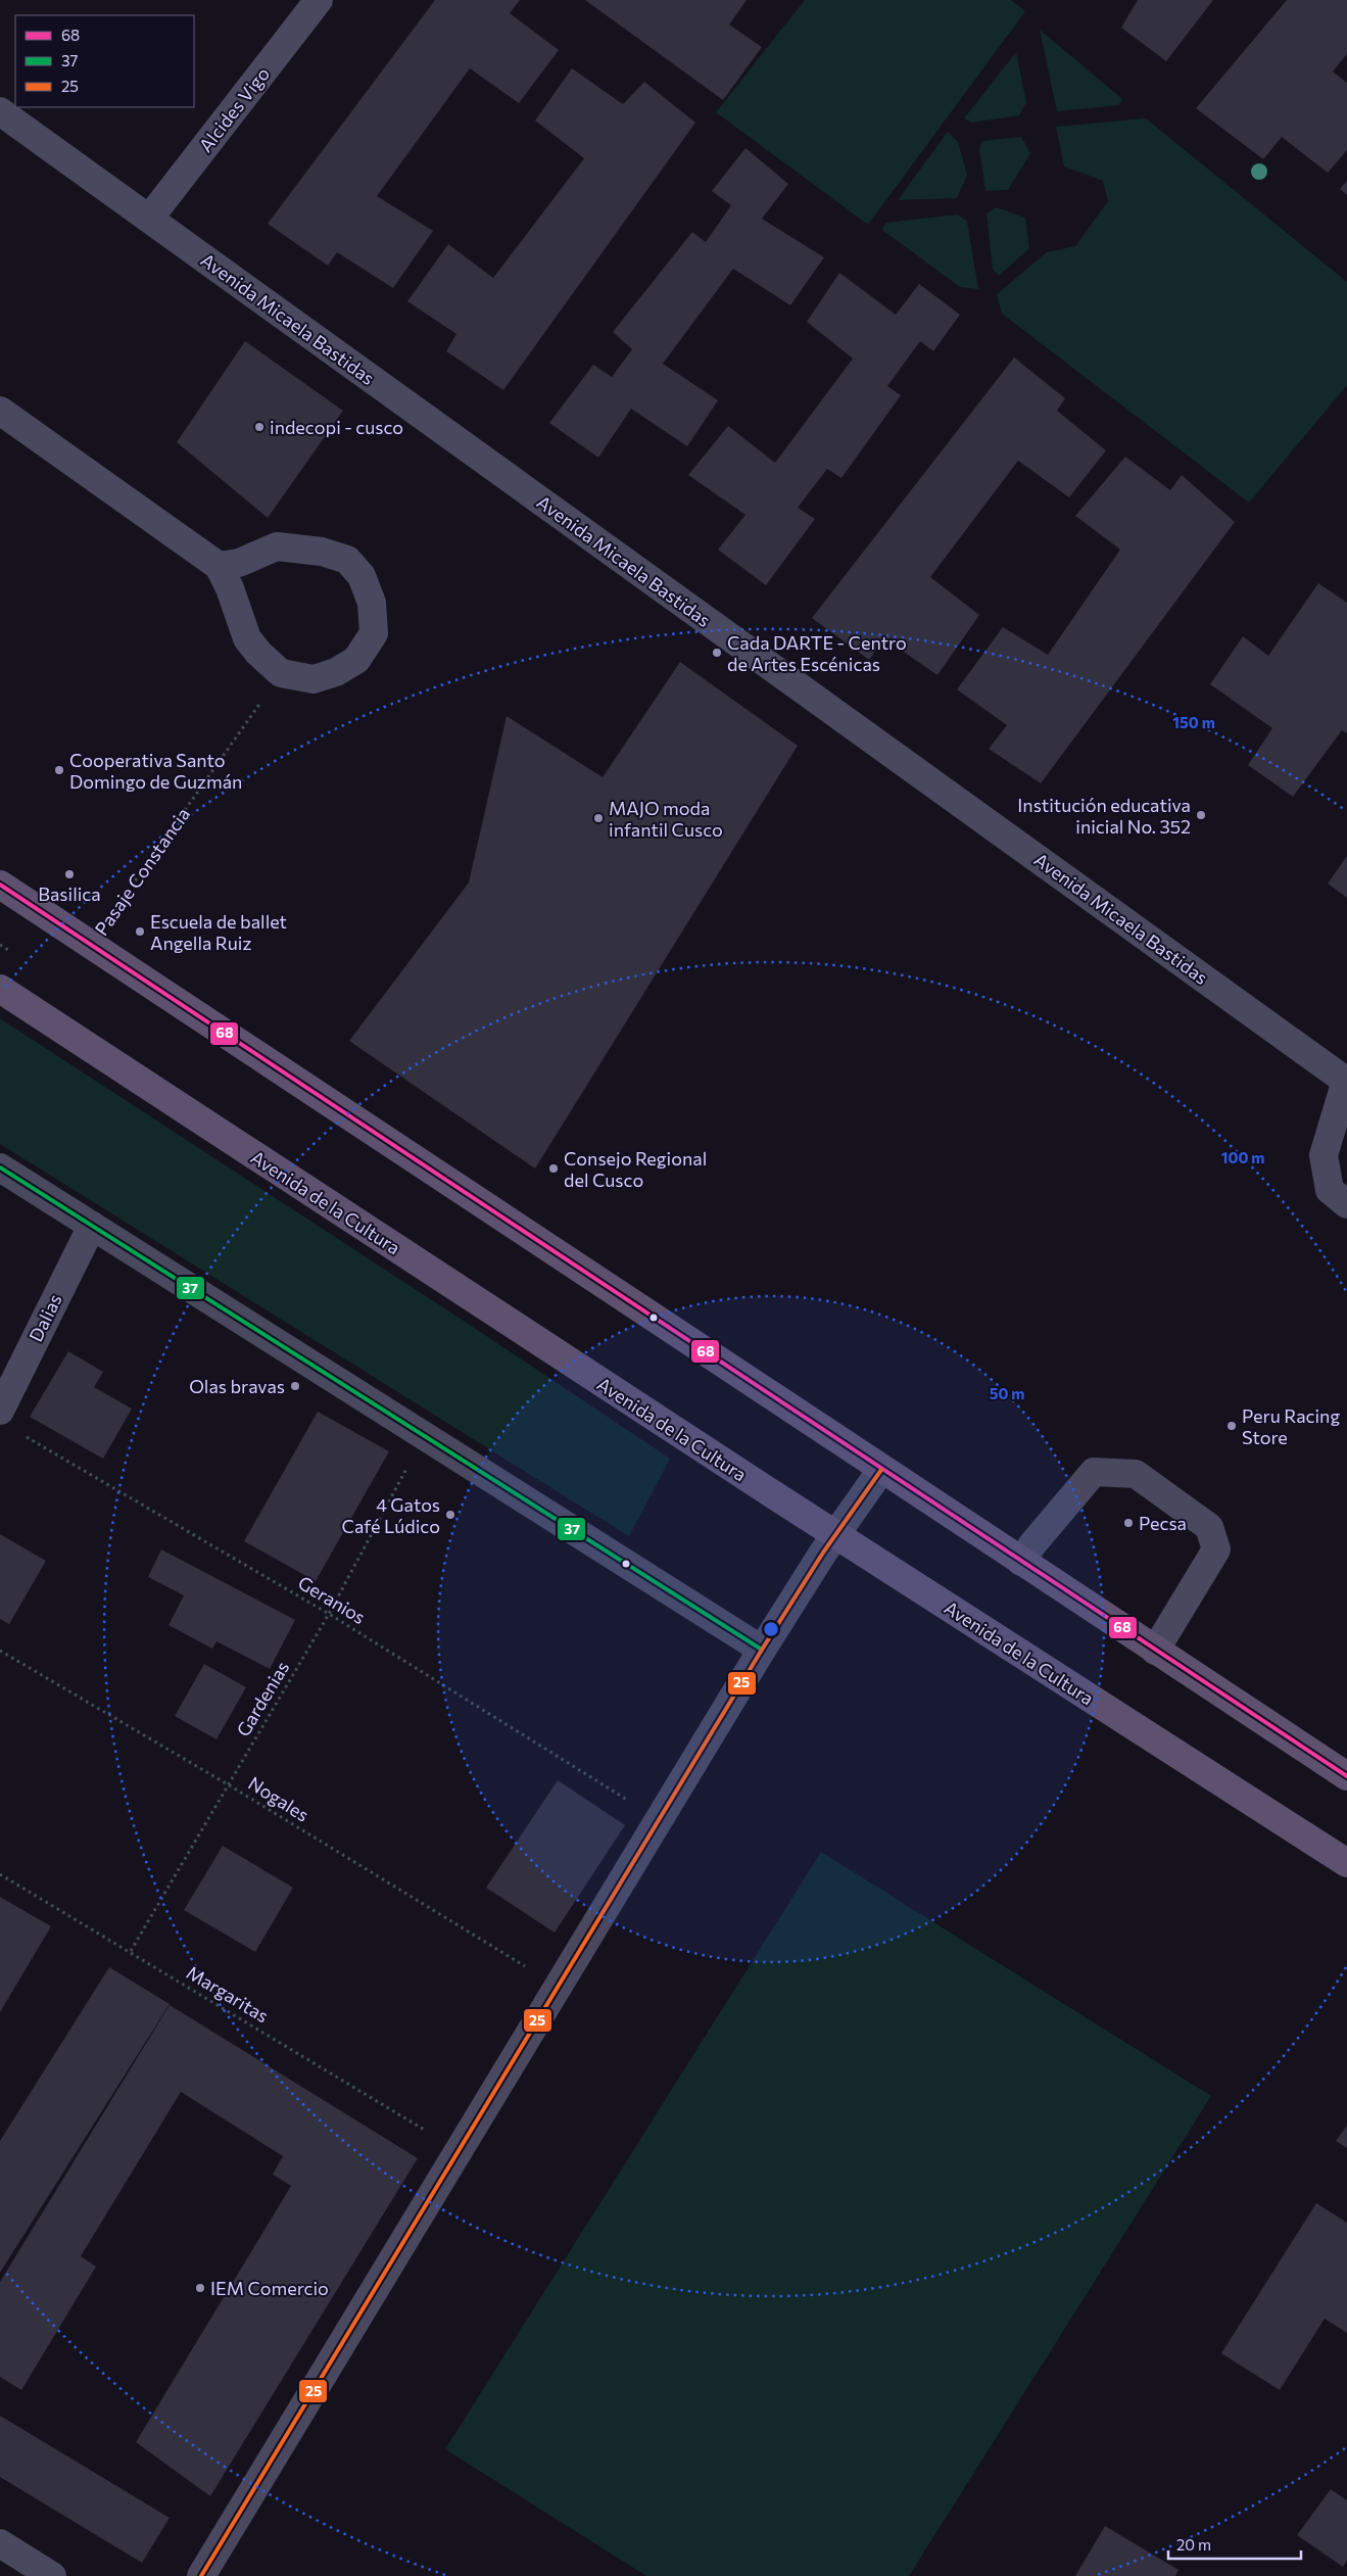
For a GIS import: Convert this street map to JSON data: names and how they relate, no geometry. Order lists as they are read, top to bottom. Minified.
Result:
{"streets":{"main road":["Avenida de la Cultura"],"street":["Alcides Vigo","Avenida Micaela Bastidas","Dalias"],"path":["Pasaje Constancia","Geranios","Gardenias","Nogales","Margaritas"]},"crossings":[["Alcides Vigo","Avenida Micaela Bastidas"],["Geranios","Gardenias"],["Gardenias","Nogales"],["Gardenias","Margaritas"]],"places":["indecopi - cusco","Cada DARTE - Centro de Artes Escénicas","Cooperativa Santo Domingo de Guzmán","Institución educativa inicial No. 352","MAJO moda infantil Cusco","Basilica","Escuela de ballet Angella Ruiz","Consejo Regional del Cusco","Olas bravas","Peru Racing Store","4 Gatos Café Lúdico","Pecsa","IEM Comercio"],"lines":["transit line 68","transit line 37","transit line 25"],"legend":["68","37","25"],"scale_bar":"20 m","rings":["150 m","100 m","50 m"]}
